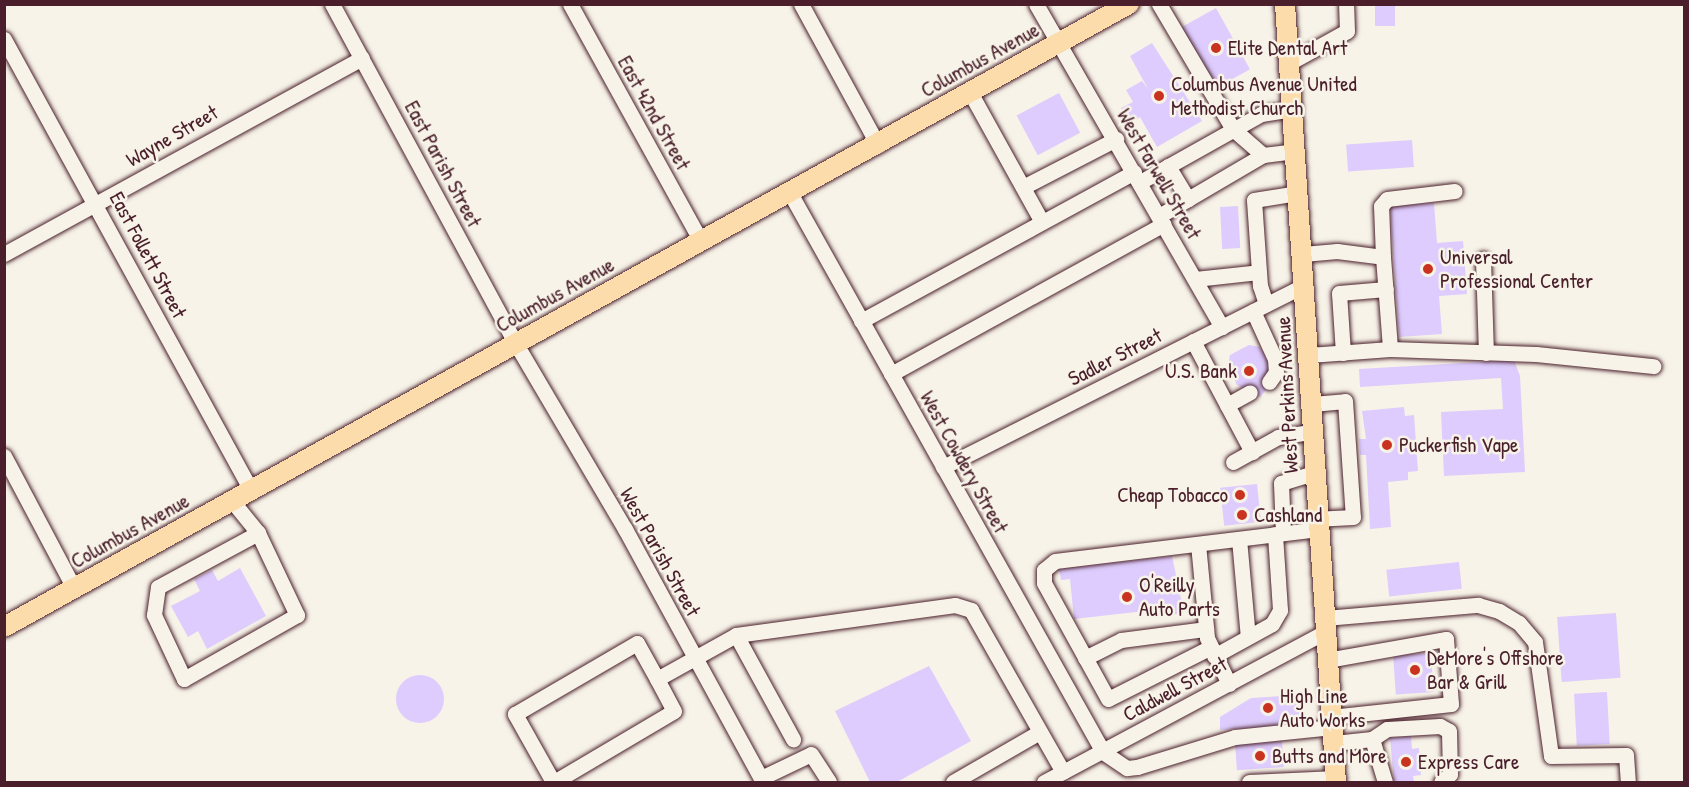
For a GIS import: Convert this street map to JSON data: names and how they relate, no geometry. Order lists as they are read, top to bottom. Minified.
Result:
{"streets":{"main road":["Columbus Avenue","West Perkins Avenue"],"street":["East 42nd Street","Wayne Street","East Parish Street","West Farwell Street","East Follett Street","Sadler Street","West Cowdery Street","West Parish Street","Caldwell Street"]},"crossings":[["Columbus Avenue","East 42nd Street"],["Columbus Avenue","East Parish Street"],["Columbus Avenue","West Farwell Street"],["Columbus Avenue","East Follett Street"],["Columbus Avenue","West Cowdery Street"],["Columbus Avenue","West Parish Street"],["Wayne Street","East Parish Street"],["Wayne Street","East Follett Street"],["East Parish Street","West Parish Street"],["West Farwell Street","Sadler Street"],["Sadler Street","West Perkins Avenue"],["Sadler Street","West Cowdery Street"],["West Perkins Avenue","Caldwell Street"],["West Cowdery Street","Caldwell Street"]],"places":["Elite Dental Art","Columbus Avenue United Methodist Church","Universal Professional Center","U.S. Bank","Puckerfish Vape","Cheap Tobacco","Cashland","O'Reilly Auto Parts","DeMore's Offshore Bar & Grill","High Line Auto Works","Butts and More","Express Care"]}
